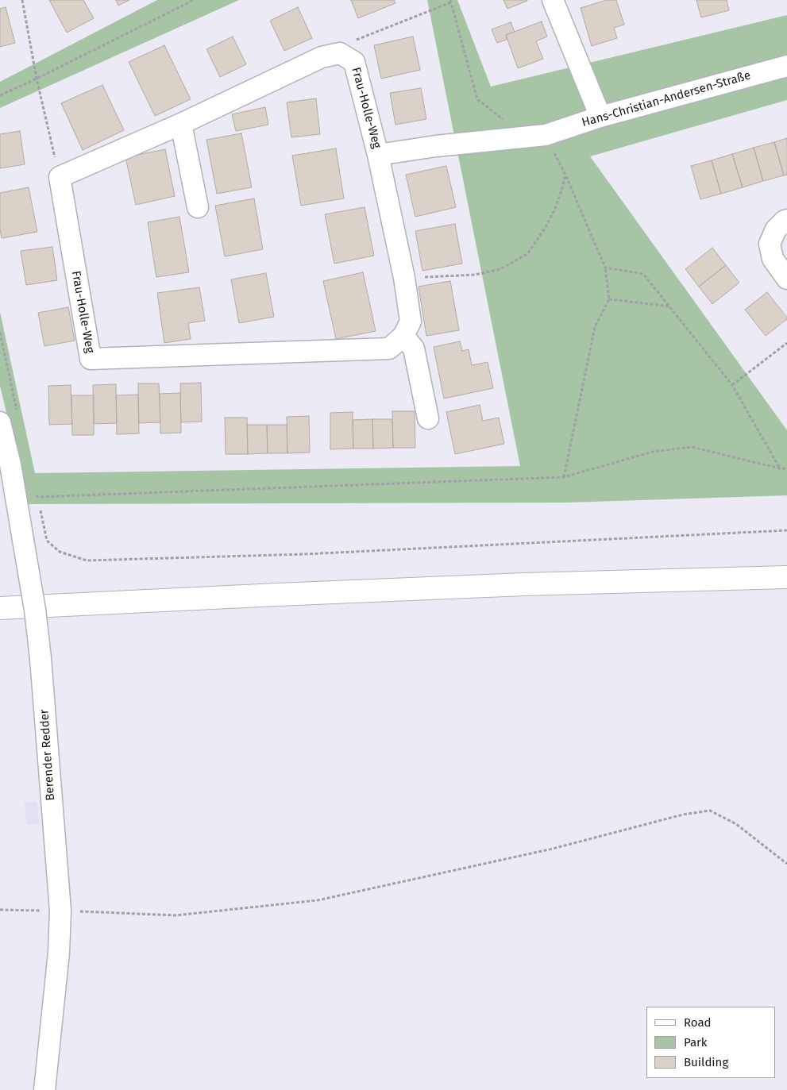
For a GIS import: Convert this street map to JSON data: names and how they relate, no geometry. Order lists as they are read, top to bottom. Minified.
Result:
{"streets":{"street":["Hans-Christian-Andersen-Straße","Frau-Holle-Weg","Berender Redder"]},"crossings":[["Hans-Christian-Andersen-Straße","Frau-Holle-Weg"]],"legend":["Road","Park","Building"]}
